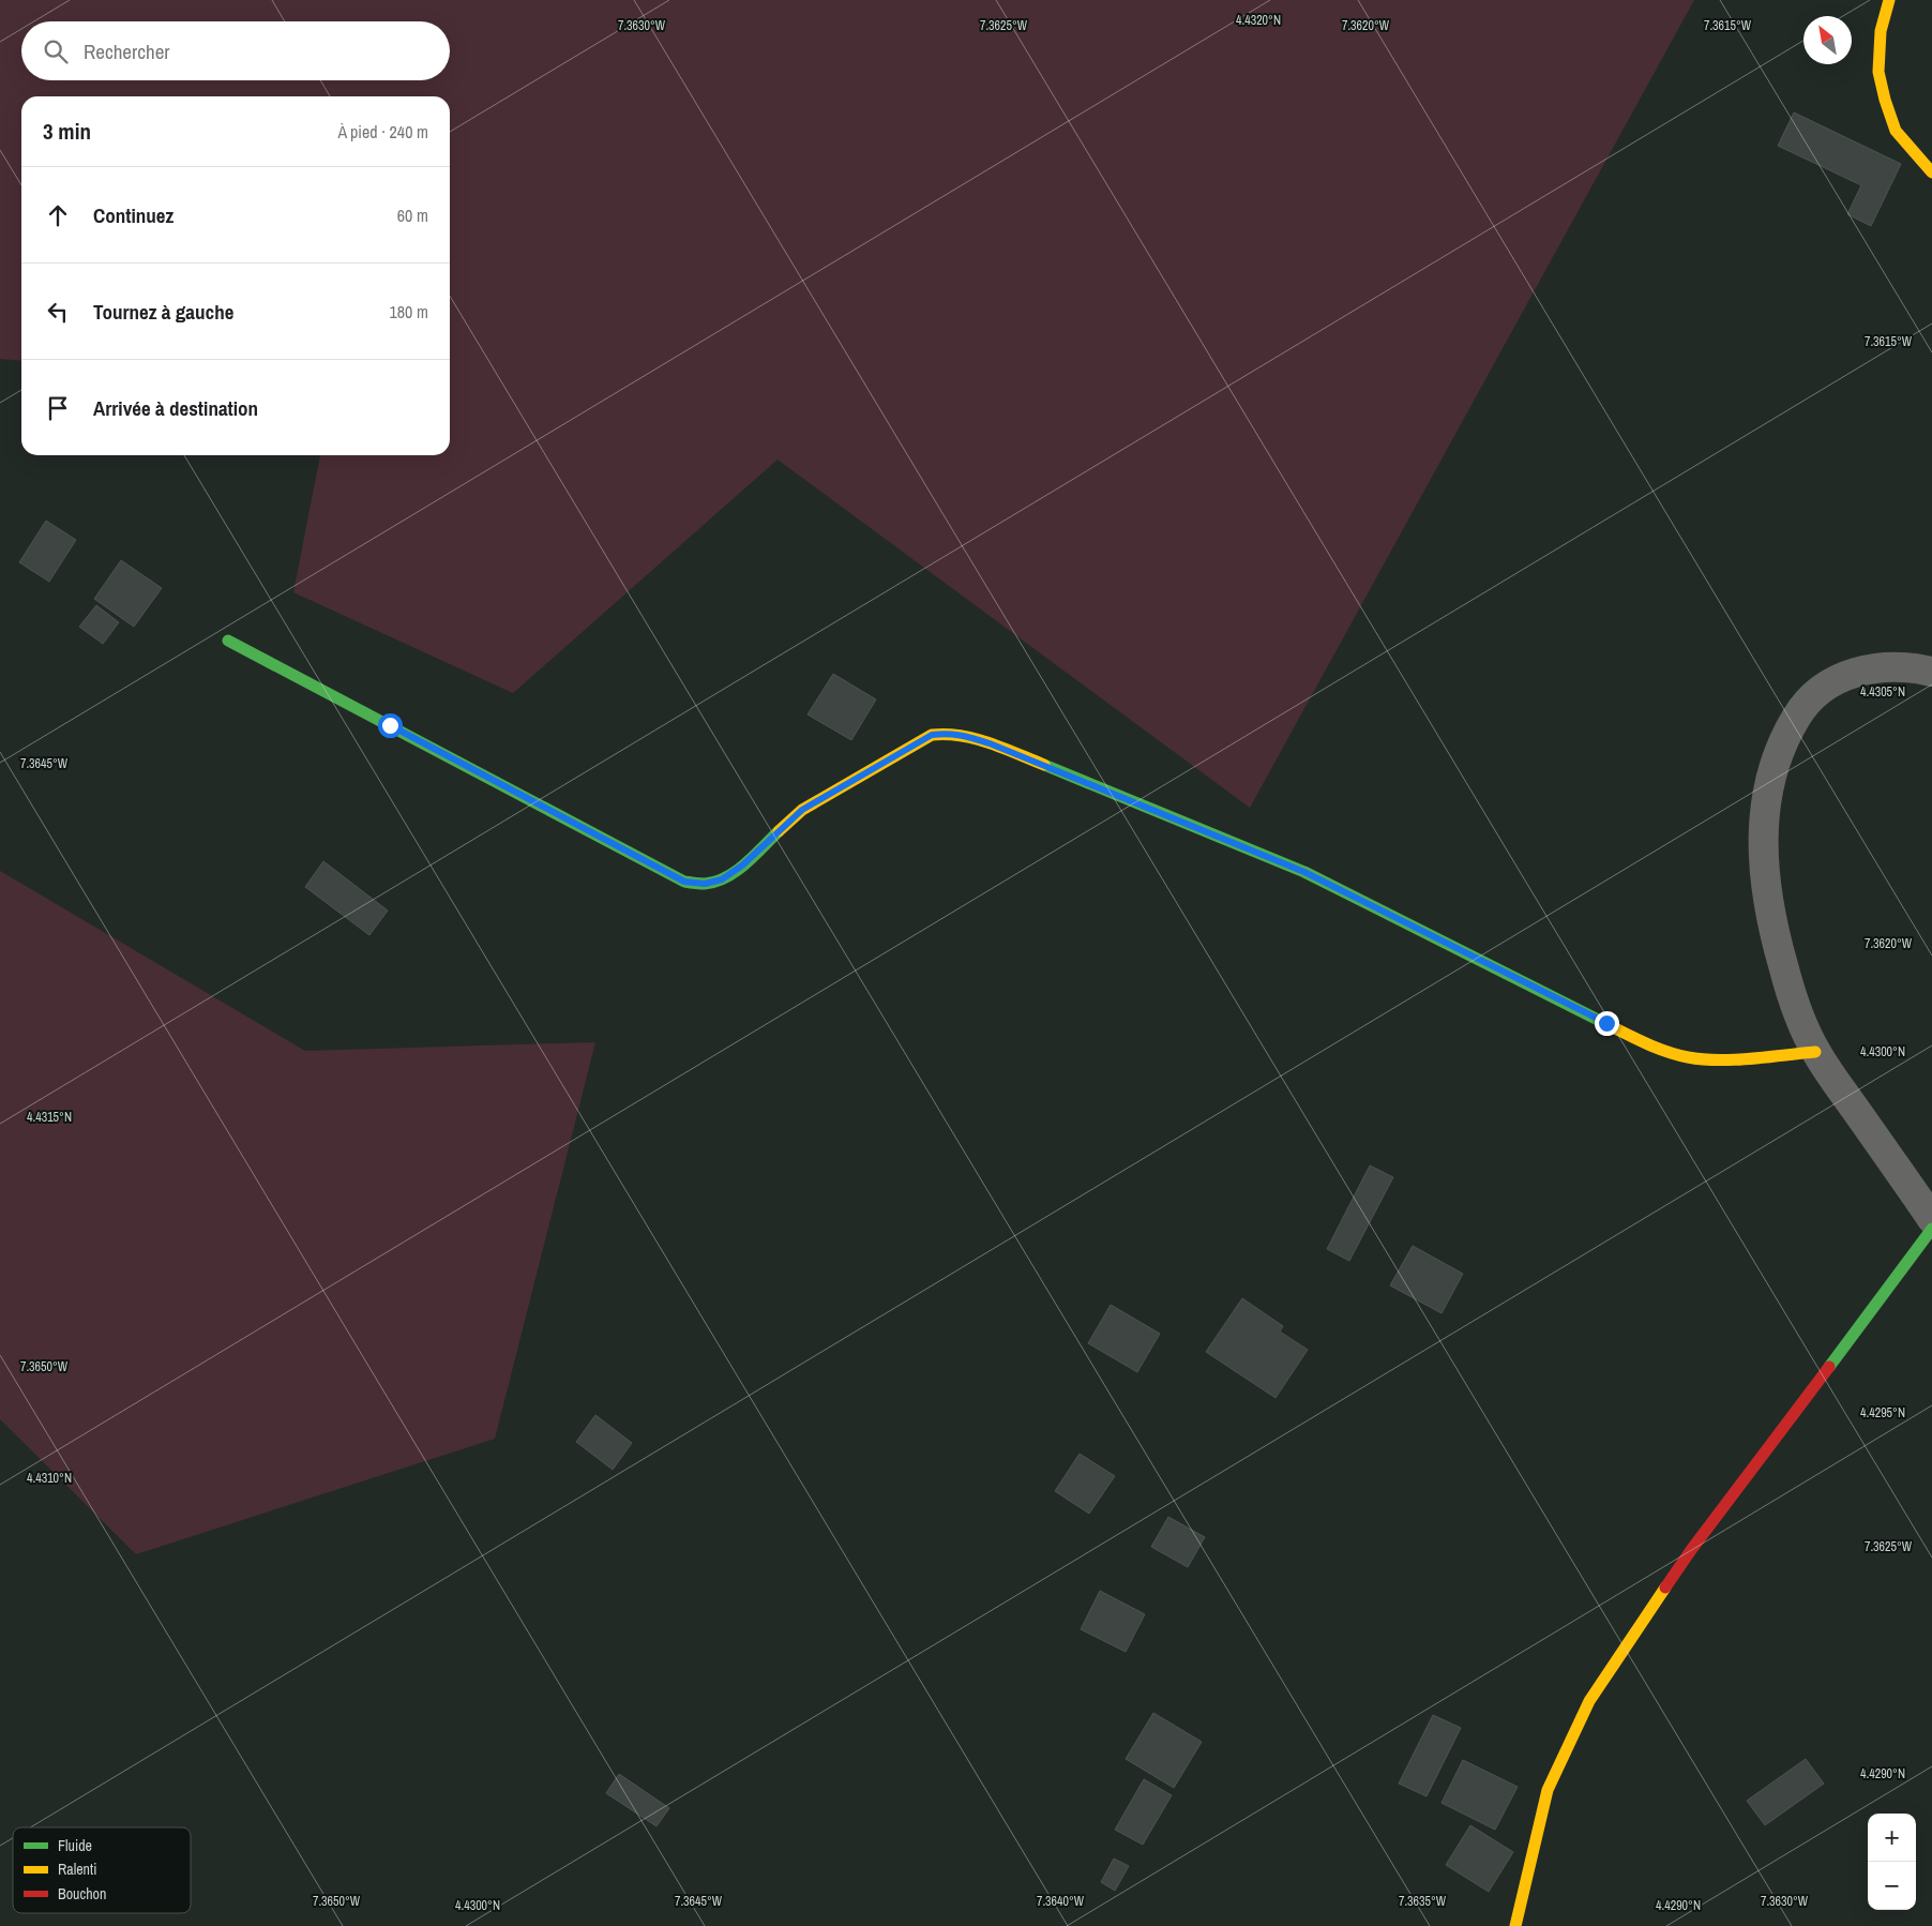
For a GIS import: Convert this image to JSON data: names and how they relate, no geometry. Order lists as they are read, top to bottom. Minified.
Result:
{"legend":["Fluide","Ralenti","Bouchon"],"north":"top left","page":{"search":"Rechercher","heading":["3 min","À pied · 240 m"],"list":[["Continuez","60 m"],["Tournez à gauche","180 m"],"Arrivée à destination"],"map_buttons":["+","−"]},"coordinates":["4.4320°N","7.3630°W","7.3625°W","7.3620°W","7.3615°W","4.4305°N","7.3645°W","4.4300°N","4.4315°N","7.3650°W","4.4295°N","4.4310°N","4.4290°N","7.3640°W","7.3635°W"]}
